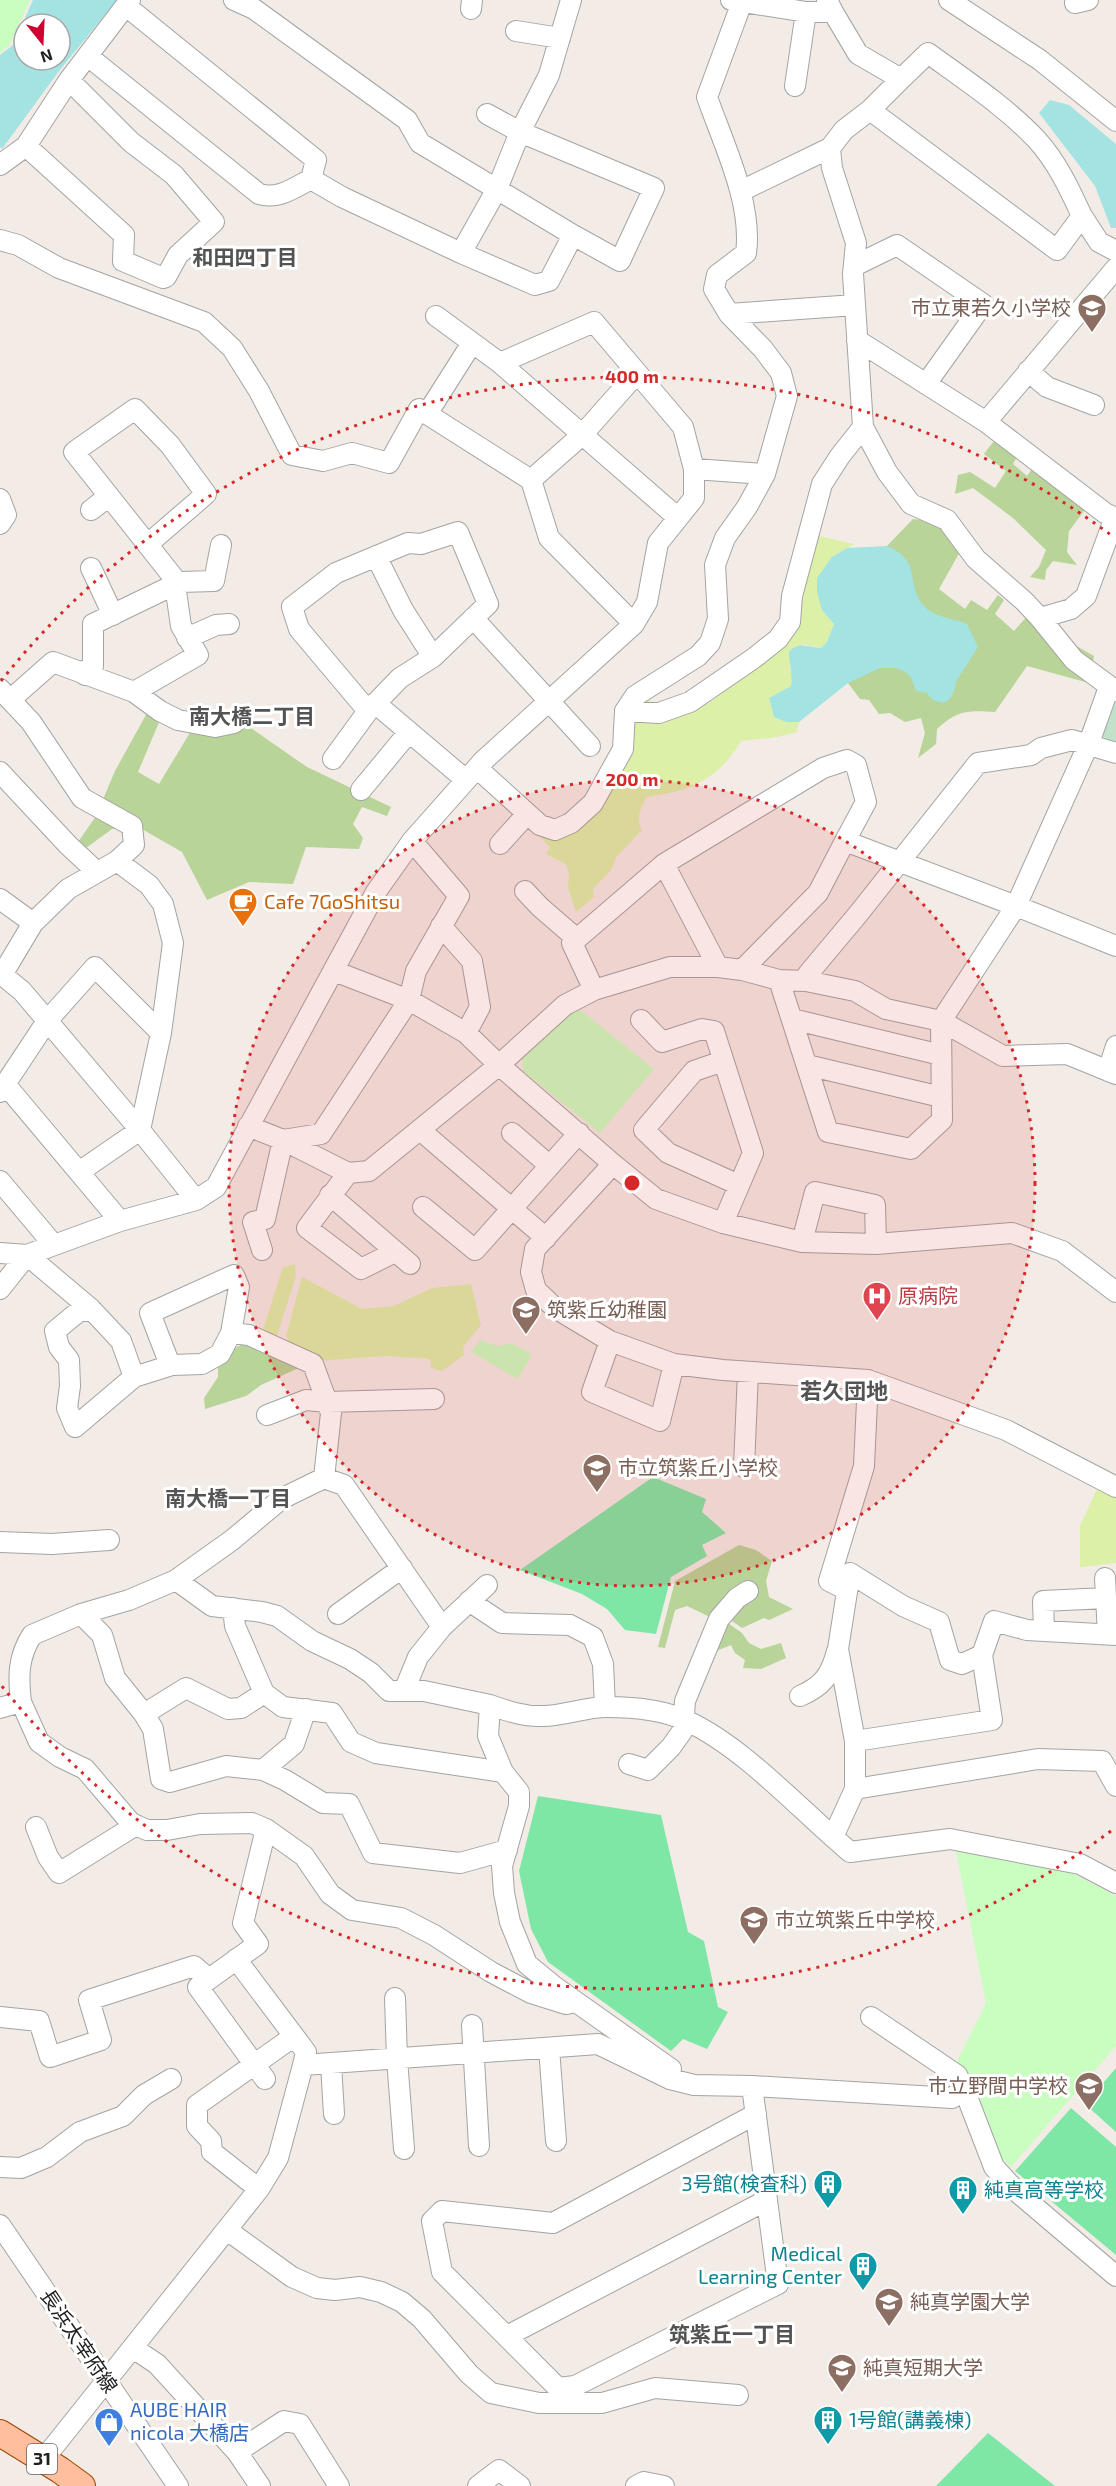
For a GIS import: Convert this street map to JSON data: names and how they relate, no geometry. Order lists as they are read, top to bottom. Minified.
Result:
{"streets":{"main road":["31"],"street":["長浜太宰府線"]},"districts":["和田四丁目","南大橋二丁目","若久団地","南大橋一丁目","筑紫丘一丁目"],"places":{"school or university":["市立東若久小学校","筑紫丘幼稚園","市立筑紫丘小学校","市立筑紫丘中学校","市立野間中学校","純真学園大学","純真短期大学"],"cafe":["Cafe 7GoShitsu"],"hospital":["原病院"],"building":["3号館(検査科)","純真高等学校","Medical Learning Center","1号館(講義棟)"],"shop":["AUBE HAIR nicola 大橋店"]},"north":"bottom","rings":["400 m","200 m"]}
